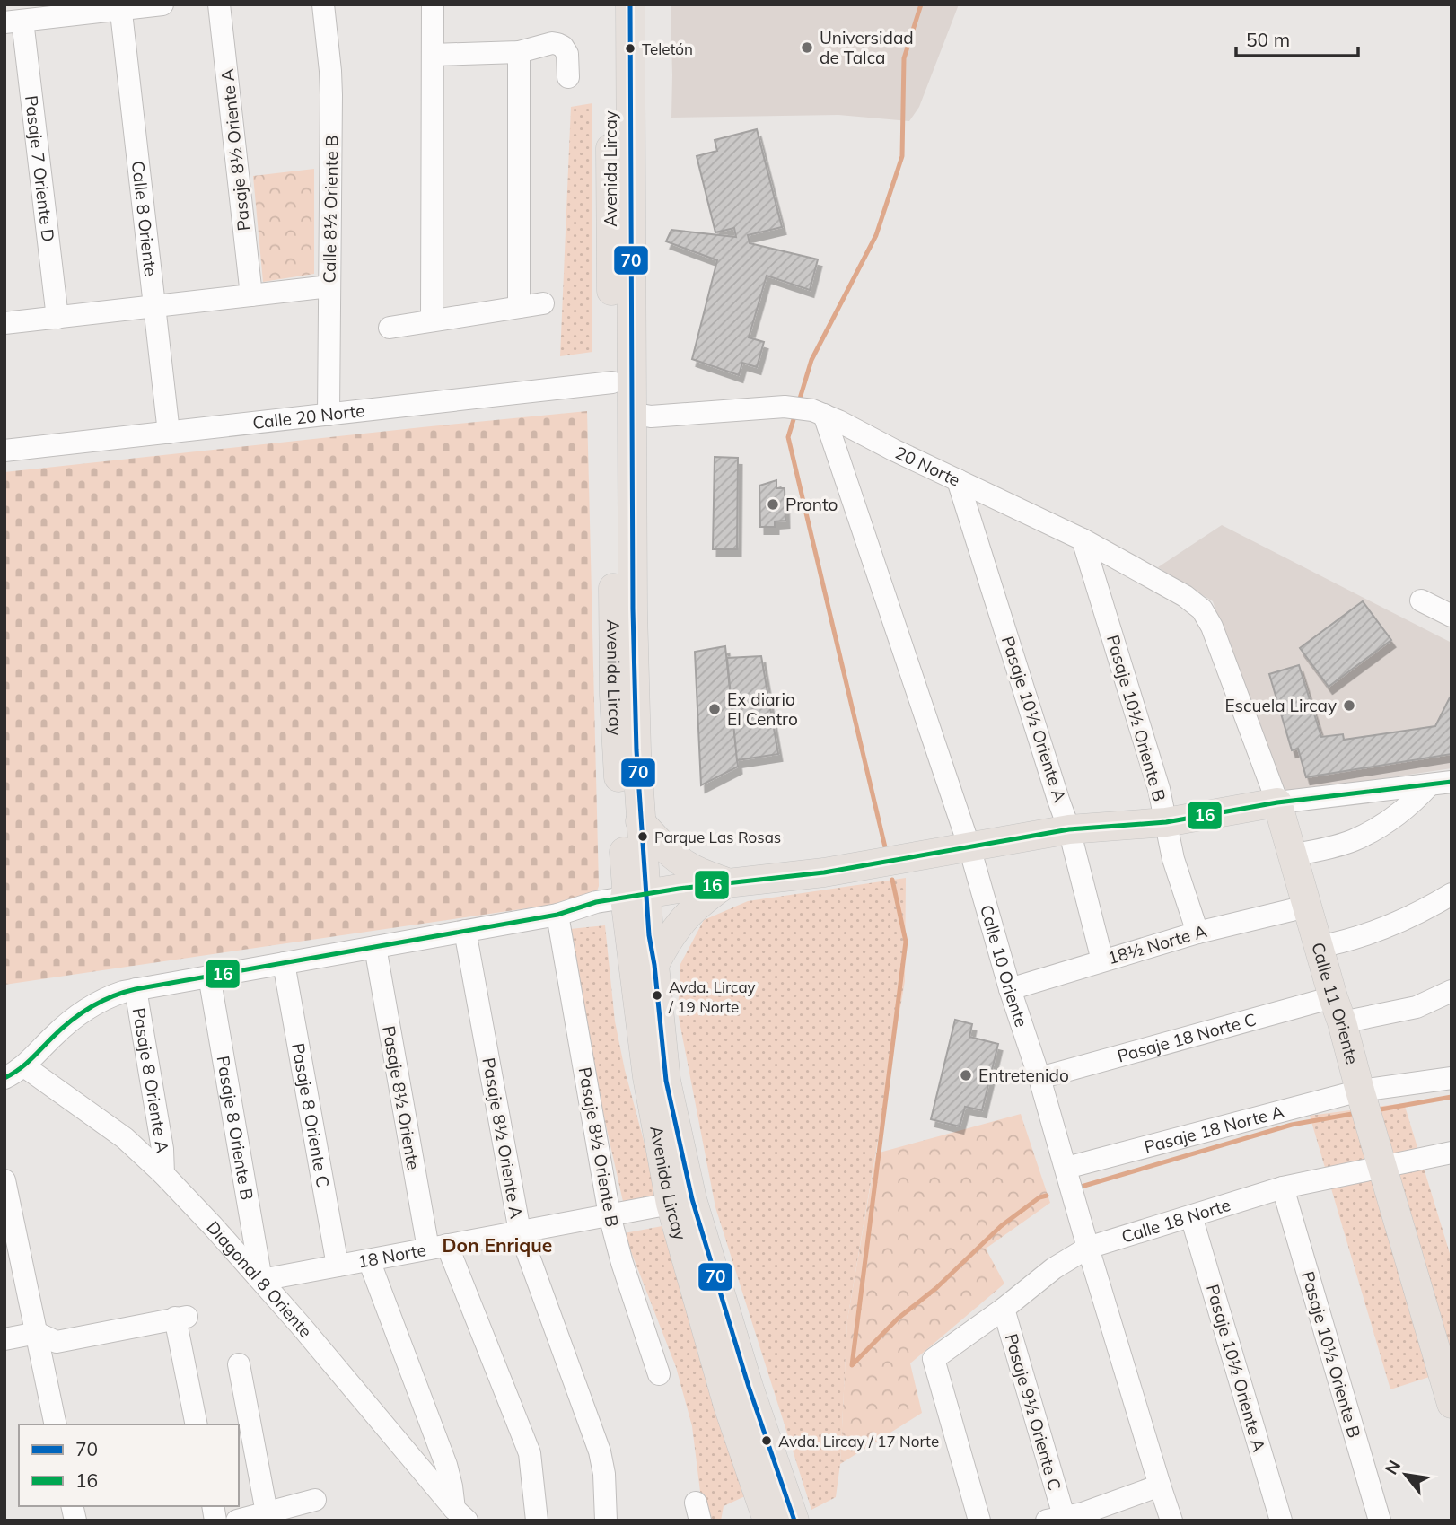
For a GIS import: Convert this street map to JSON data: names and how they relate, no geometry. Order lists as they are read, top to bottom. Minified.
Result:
{"streets":{"main road":["Avenida Lircay","Calle 11 Oriente"],"street":["Pasaje 8½ Oriente A","Pasaje 7 Oriente D","Calle 8½ Oriente B","Calle 8 Oriente","Calle 20 Norte","20 Norte","Pasaje 10½ Oriente B","Pasaje 10½ Oriente A","18½ Norte A","Calle 10 Oriente","Pasaje 18 Norte C","Pasaje 8 Oriente A","Pasaje 8½ Oriente","Pasaje 8 Oriente C","Pasaje 8 Oriente B","Pasaje 18 Norte A","Pasaje 8½ Oriente B","Calle 18 Norte","18 Norte","Diagonal 8 Oriente","Pasaje 9½ Oriente C"]},"crossings":[["Pasaje 8½ Oriente A","18 Norte"],["Avenida Lircay","Calle 20 Norte"],["Avenida Lircay","20 Norte"],["Avenida Lircay","18 Norte"],["Calle 8½ Oriente B","Calle 20 Norte"],["Calle 8 Oriente","Calle 20 Norte"],["20 Norte","Pasaje 10½ Oriente B"],["20 Norte","Pasaje 10½ Oriente A"],["20 Norte","Calle 10 Oriente"],["20 Norte","Calle 11 Oriente"],["Pasaje 10½ Oriente B","18½ Norte A"],["Pasaje 10½ Oriente B","Calle 18 Norte"],["Pasaje 10½ Oriente A","18½ Norte A"],["Pasaje 10½ Oriente A","Calle 18 Norte"],["18½ Norte A","Calle 10 Oriente"],["18½ Norte A","Calle 11 Oriente"],["Calle 10 Oriente","Pasaje 18 Norte C"],["Calle 10 Oriente","Pasaje 18 Norte A"],["Calle 10 Oriente","Calle 18 Norte"],["Calle 11 Oriente","Pasaje 18 Norte C"],["Calle 11 Oriente","Pasaje 18 Norte A"],["Calle 11 Oriente","Calle 18 Norte"],["Pasaje 8 Oriente A","Diagonal 8 Oriente"],["Pasaje 8½ Oriente","18 Norte"],["Pasaje 8 Oriente C","18 Norte"],["Pasaje 8 Oriente B","18 Norte"],["Pasaje 8 Oriente B","Diagonal 8 Oriente"],["Pasaje 8½ Oriente B","18 Norte"],["Calle 18 Norte","Pasaje 9½ Oriente C"],["18 Norte","Diagonal 8 Oriente"]],"districts":["Don Enrique"],"places":["Universidad de Talca","Teletón","Pronto","Escuela Lircay","Ex diario El Centro","Parque Las Rosas","Avda. Lircay / 19 Norte","Entretenido","Avda. Lircay / 17 Norte"],"lines":["transit line 70","transit line 16"],"legend":["70","16"],"scale_bar":"50 m","north":"top left"}
